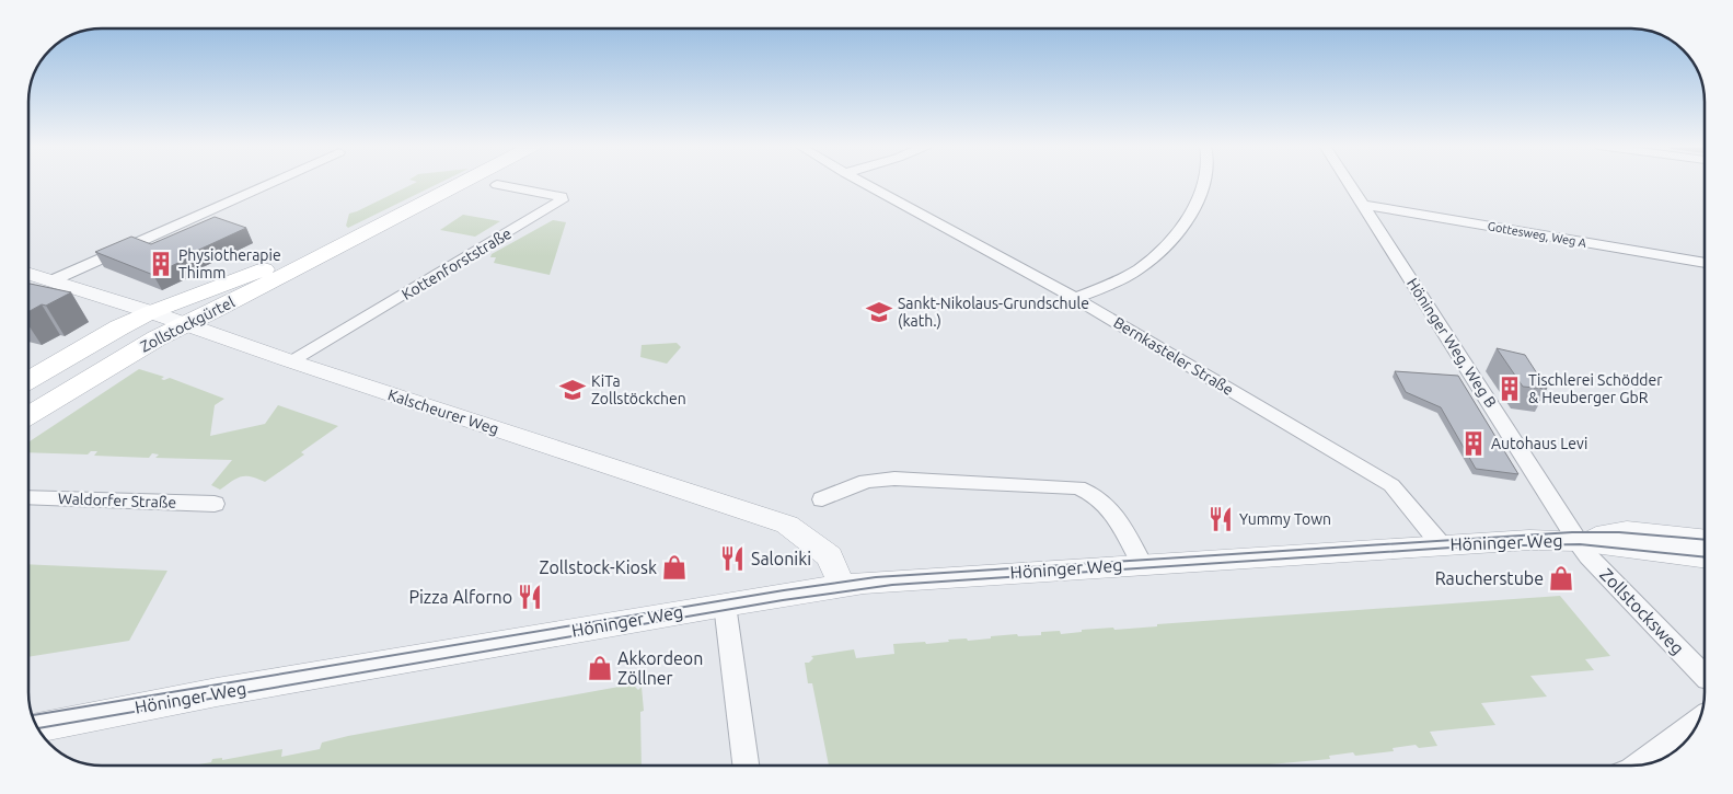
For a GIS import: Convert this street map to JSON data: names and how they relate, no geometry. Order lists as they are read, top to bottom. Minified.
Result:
{"streets":{"main road":["Zollstockgürtel"],"street":["Gottesweg, Weg A","Kottenforststraße","Höninger Weg, Weg B","Bernkasteler Straße","Kalscheurer Weg","Waldorfer Straße","Höninger Weg","Zollstocksweg"]},"crossings":[["Gottesweg, Weg A","Höninger Weg, Weg B"],["Kottenforststraße","Kalscheurer Weg"],["Zollstockgürtel","Kalscheurer Weg"],["Höninger Weg, Weg B","Höninger Weg"],["Höninger Weg, Weg B","Zollstocksweg"],["Bernkasteler Straße","Höninger Weg"],["Kalscheurer Weg","Höninger Weg"],["Höninger Weg","Zollstocksweg"]],"places":{"building":["Physiotherapie Thimm","Tischlerei Schödder & Heuberger GbR","Autohaus Levi"],"school or university":["Sankt-Nikolaus-Grundschule (kath.)","KiTa Zollstöckchen"],"restaurant":["Yummy Town","Saloniki","Pizza Alforno"],"shop":["Zollstock-Kiosk","Raucherstube","Akkordeon Zöllner"]}}
